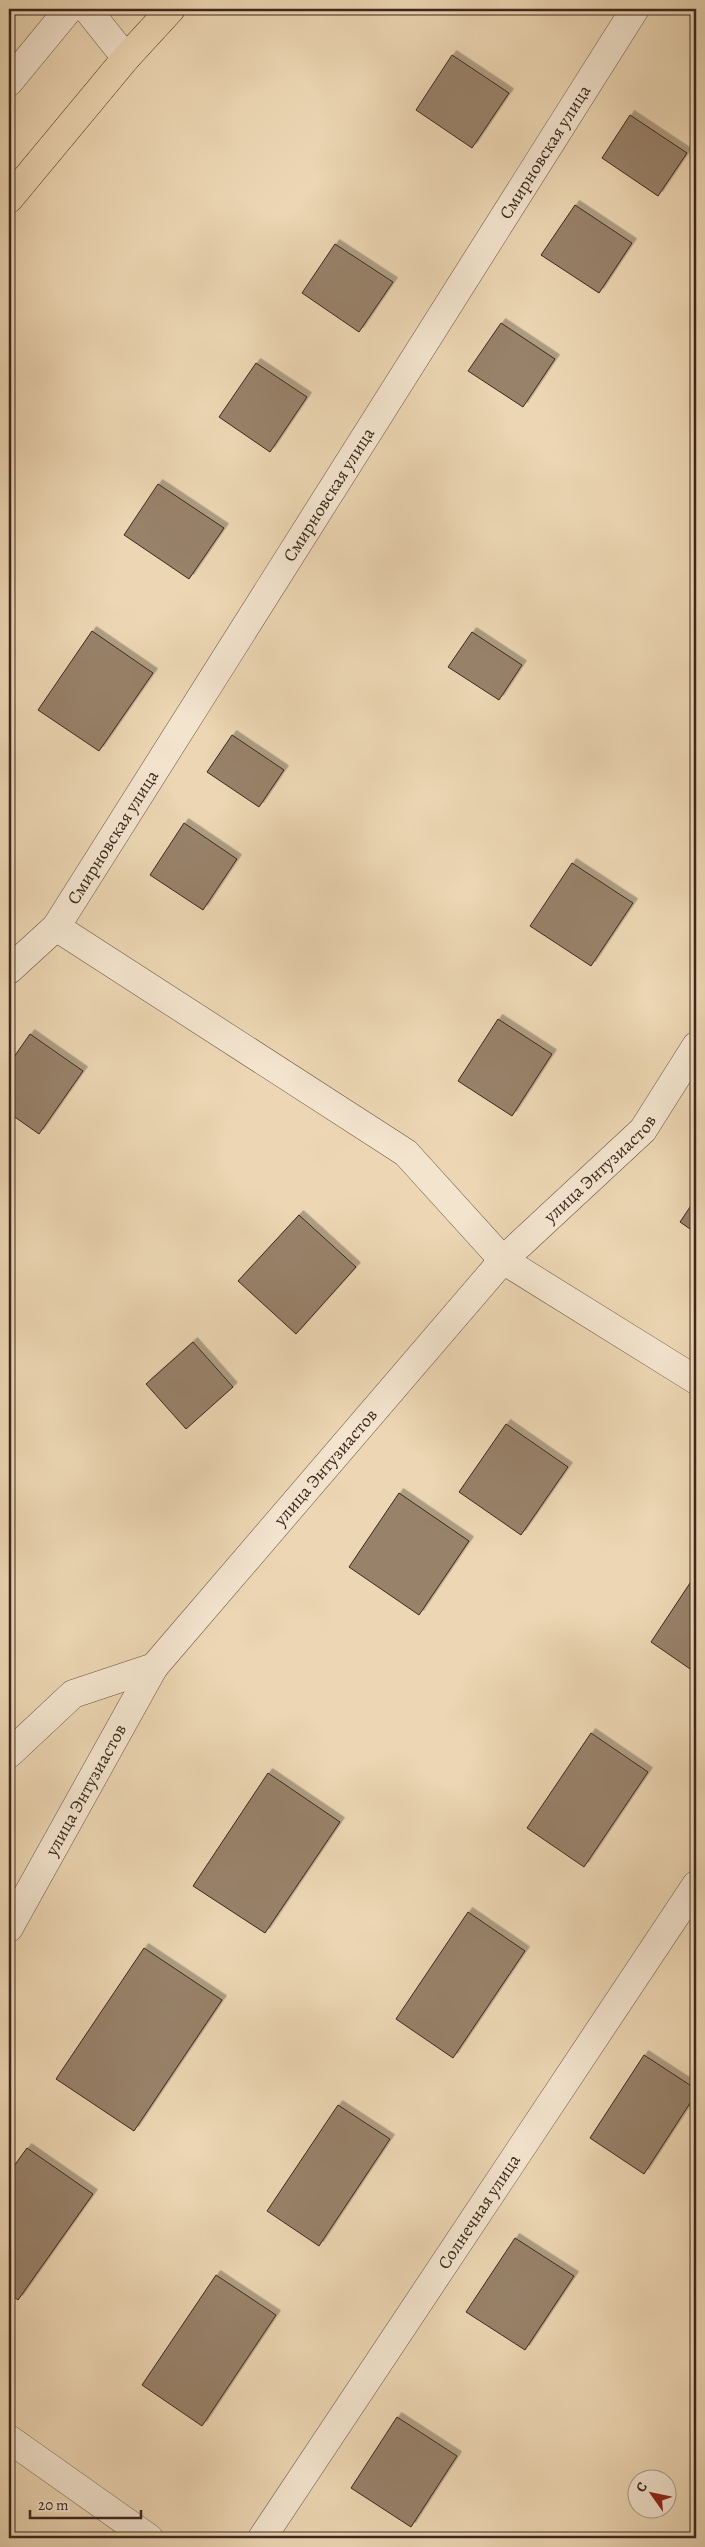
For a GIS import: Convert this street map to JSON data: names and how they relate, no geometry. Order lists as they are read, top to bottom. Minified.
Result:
{"streets":{"street":["Смирновская улица","улица Энтузиастов","Солнечная улица"]},"scale_bar":"20 m","north":"top left"}
